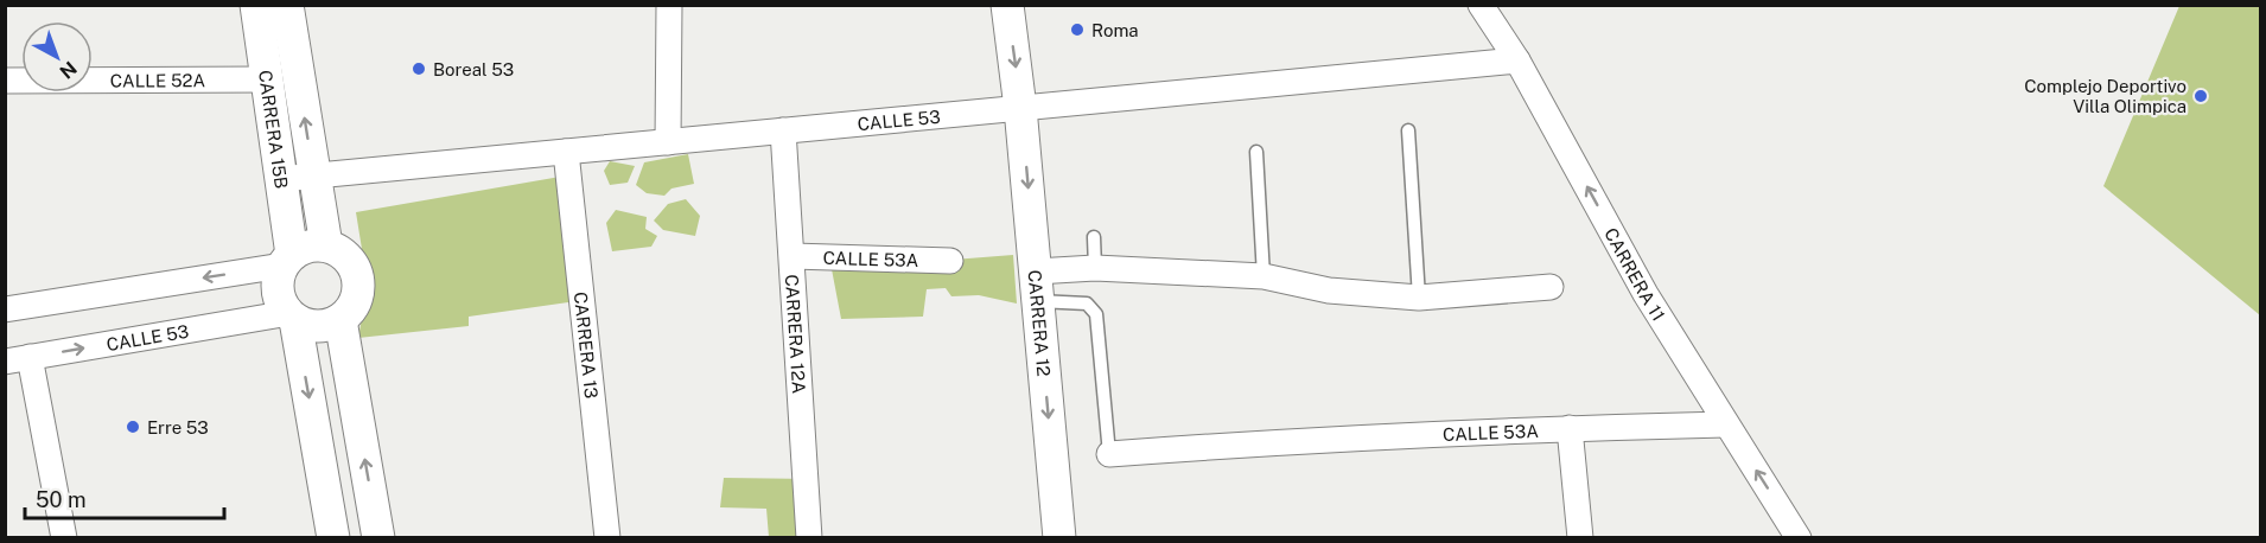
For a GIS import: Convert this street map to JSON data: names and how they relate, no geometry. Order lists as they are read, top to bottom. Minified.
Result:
{"streets":{"street":["CALLE 52A","CALLE 53","CARRERA 15B","CALLE 53A","CARRERA 11","CARRERA 12","CARRERA 12A","CARRERA 13"]},"crossings":[["CALLE 52A","CARRERA 15B"],["CALLE 53","CARRERA 15B"],["CALLE 53","CARRERA 11"],["CALLE 53","CARRERA 12"],["CALLE 53","CARRERA 12A"],["CALLE 53","CARRERA 13"],["CALLE 53A","CARRERA 11"],["CALLE 53A","CARRERA 12A"]],"one_way":["CARRERA 11","CARRERA 12"],"places":["Roma","Boreal 53","Complejo Deportivo Villa Olimpica","Erre 53"],"scale_bar":"50 m","north":"bottom right"}
